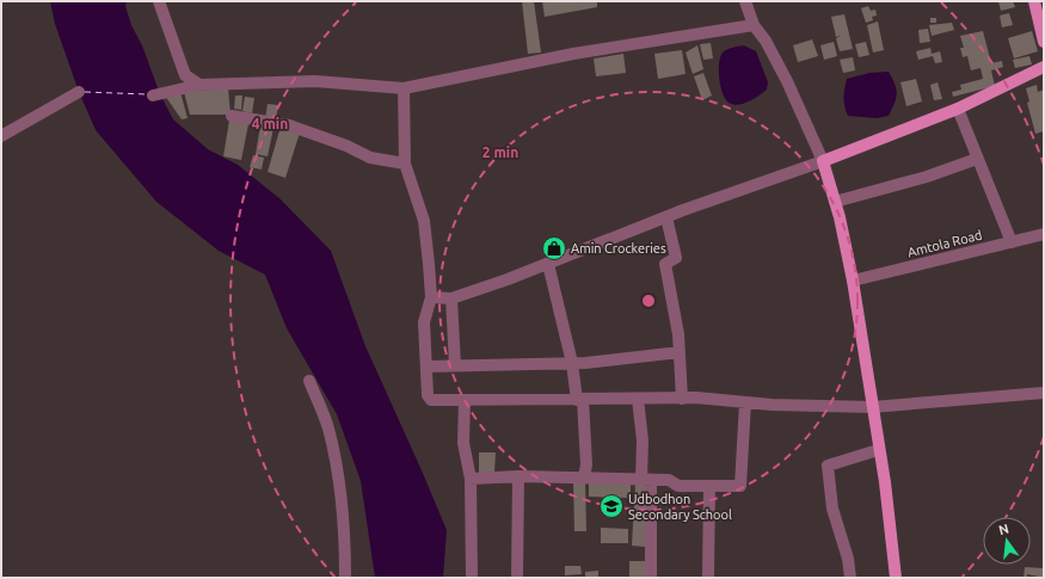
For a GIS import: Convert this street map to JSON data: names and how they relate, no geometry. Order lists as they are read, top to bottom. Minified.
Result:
{"streets":{"street":["Amtola Road"]},"places":{"shop":["Amin Crockeries"],"school or university":["Udbodhon Secondary School"]},"north":"top","rings":["4 min","2 min"]}
